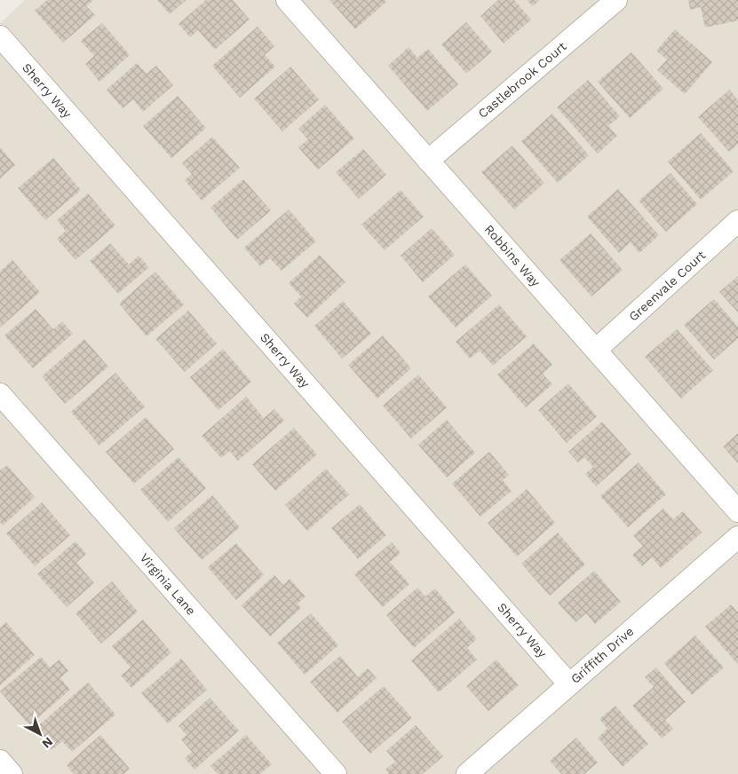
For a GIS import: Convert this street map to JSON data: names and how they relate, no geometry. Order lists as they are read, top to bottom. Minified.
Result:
{"streets":{"street":["Castlebrook Court","Sherry Way","Robbins Way","Greenvale Court","Virginia Lane","Griffith Drive"]},"crossings":[["Castlebrook Court","Robbins Way"],["Sherry Way","Griffith Drive"],["Robbins Way","Greenvale Court"]],"north":"bottom right"}
